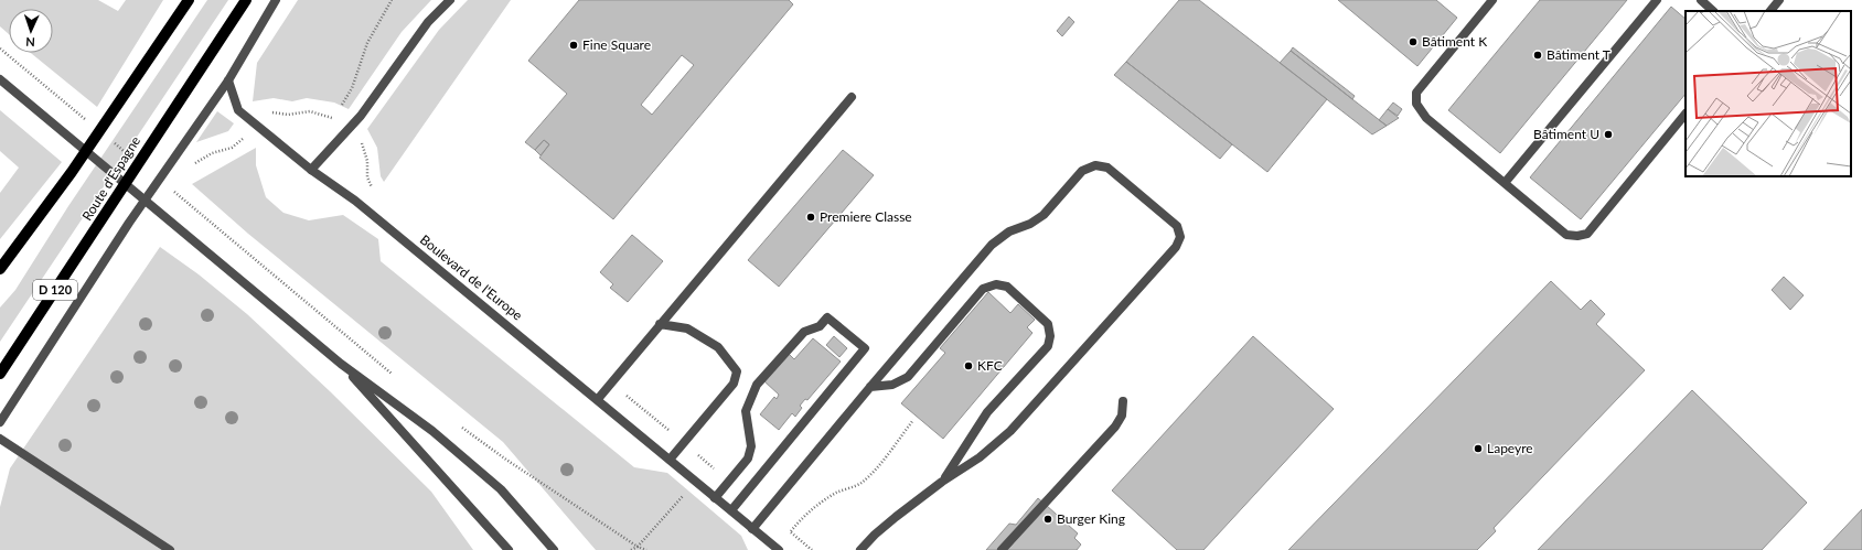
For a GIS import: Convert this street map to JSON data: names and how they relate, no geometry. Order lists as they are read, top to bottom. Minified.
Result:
{"streets":{"main road":["Route d'Espagne","D 120"],"street":["Boulevard de l'Europe"]},"places":["Bâtiment K","Fine Square","Bâtiment T","Bâtiment U","Premiere Classe","KFC","Lapeyre","Burger King"],"north":"bottom"}
